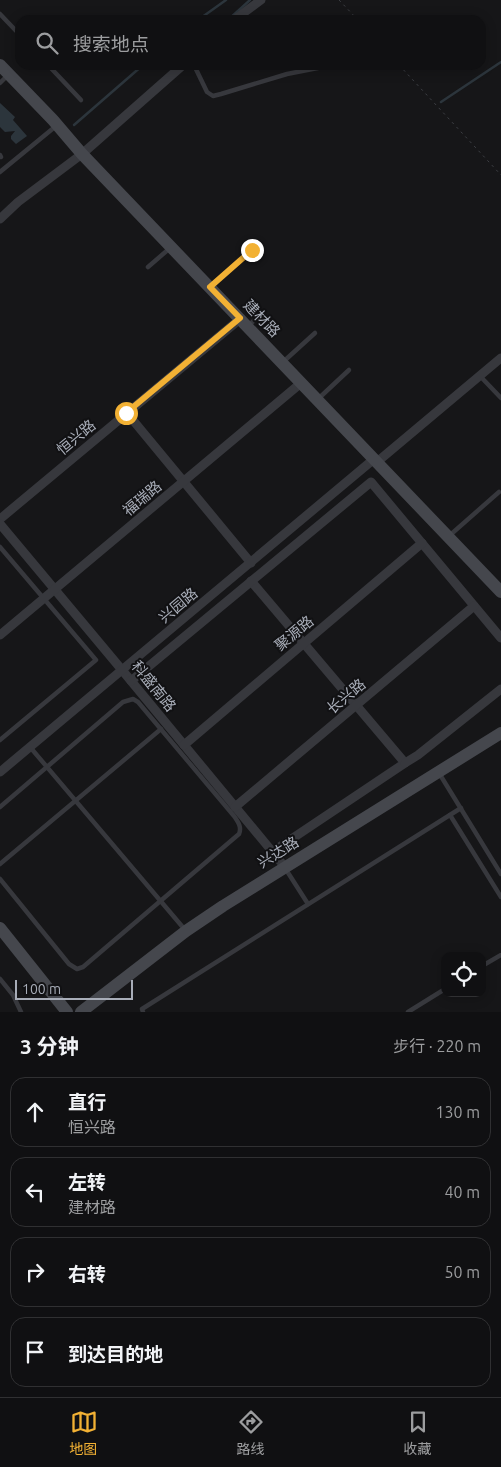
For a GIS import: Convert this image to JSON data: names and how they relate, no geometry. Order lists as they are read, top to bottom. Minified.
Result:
{"streets":{"street":["建材路","恒兴路","福瑞路","兴园路","聚源路","科盛南路","长兴路","兴达路"]},"crossings":[["建材路","恒兴路"],["建材路","福瑞路"],["建材路","兴园路"],["福瑞路","科盛南路"],["兴园路","科盛南路"],["聚源路","科盛南路"],["科盛南路","长兴路"],["科盛南路","兴达路"]],"scale_bar":"100 m","page":{"search":"搜索地点","scale":"100 m","heading":["3 分钟","步行 · 220 m"],"list":[["直行","恒兴路","130 m"],["左转","建材路","40 m"],["右转","50 m"],"到达目的地"],"nav":["地图","路线","收藏"]}}
